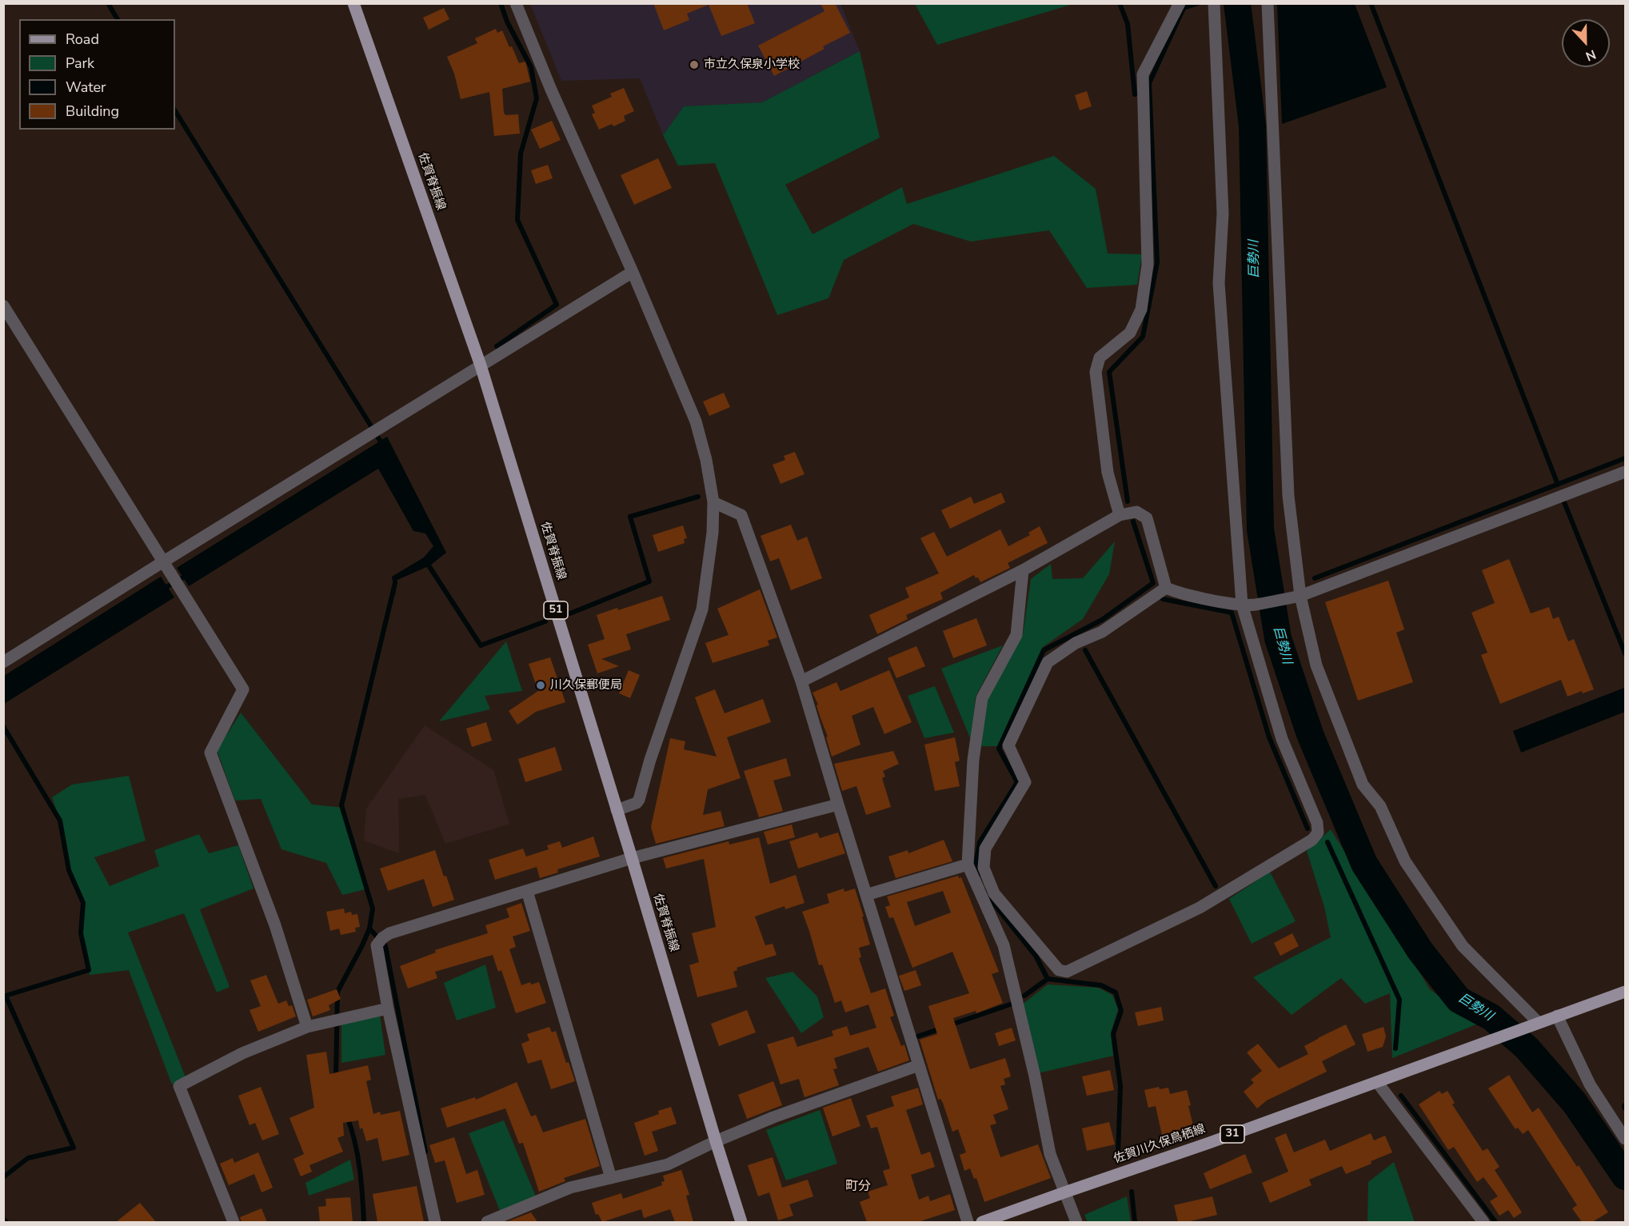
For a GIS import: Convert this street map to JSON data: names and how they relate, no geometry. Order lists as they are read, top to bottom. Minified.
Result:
{"streets":{"main road":["佐賀脊振線","51","31","佐賀川久保鳥栖線"]},"crossings":[["31","佐賀川久保鳥栖線"]],"districts":["町分"],"water":["巨勢川"],"places":["市立久保泉小学校","川久保郵便局"],"legend":["Road","Park","Water","Building"],"north":"bottom"}
